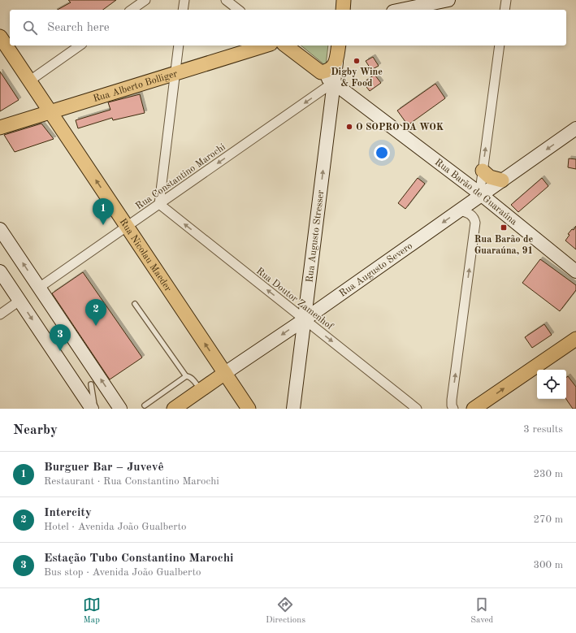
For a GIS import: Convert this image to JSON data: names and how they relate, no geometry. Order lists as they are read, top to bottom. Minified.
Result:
{"streets":{"main road":["Rua Alberto Bolliger","Rua Barão de Guaraúna","Rua Augusto Stresser","Rua Nicolau Maeder","Rua Augusto Severo"],"street":["Rua Constantino Marochi","Rua Doutor Zamenhof"]},"crossings":[["Rua Alberto Bolliger","Rua Nicolau Maeder"],["Rua Constantino Marochi","Rua Barão de Guaraúna"],["Rua Constantino Marochi","Rua Augusto Stresser"],["Rua Constantino Marochi","Rua Nicolau Maeder"],["Rua Constantino Marochi","Rua Doutor Zamenhof"],["Rua Barão de Guaraúna","Rua Augusto Stresser"],["Rua Barão de Guaraúna","Rua Augusto Severo"],["Rua Augusto Stresser","Rua Augusto Severo"],["Rua Augusto Stresser","Rua Doutor Zamenhof"],["Rua Nicolau Maeder","Rua Augusto Severo"],["Rua Augusto Severo","Rua Doutor Zamenhof"]],"one_way":["Rua Constantino Marochi","Rua Augusto Stresser","Rua Augusto Severo"],"places":{"other":["Digby Wine & Food","O SOPRO DA WOK"],"transit":["Rua Barão de Guaraúna, 91"]},"page":{"search":"Search here","pins":["1","2","3"],"heading":["Nearby","3 results"],"list":[{"mark":"1","name":"Burguer Bar – Juvevê","note":"Restaurant · Rua Constantino Marochi","value":"230 m"},{"mark":"2","name":"Intercity","note":"Hotel · Avenida João Gualberto","value":"270 m"},{"mark":"3","name":"Estação Tubo Constantino Marochi","note":"Bus stop · Avenida João Gualberto","value":"300 m"}],"nav":["Map","Directions","Saved"]}}
